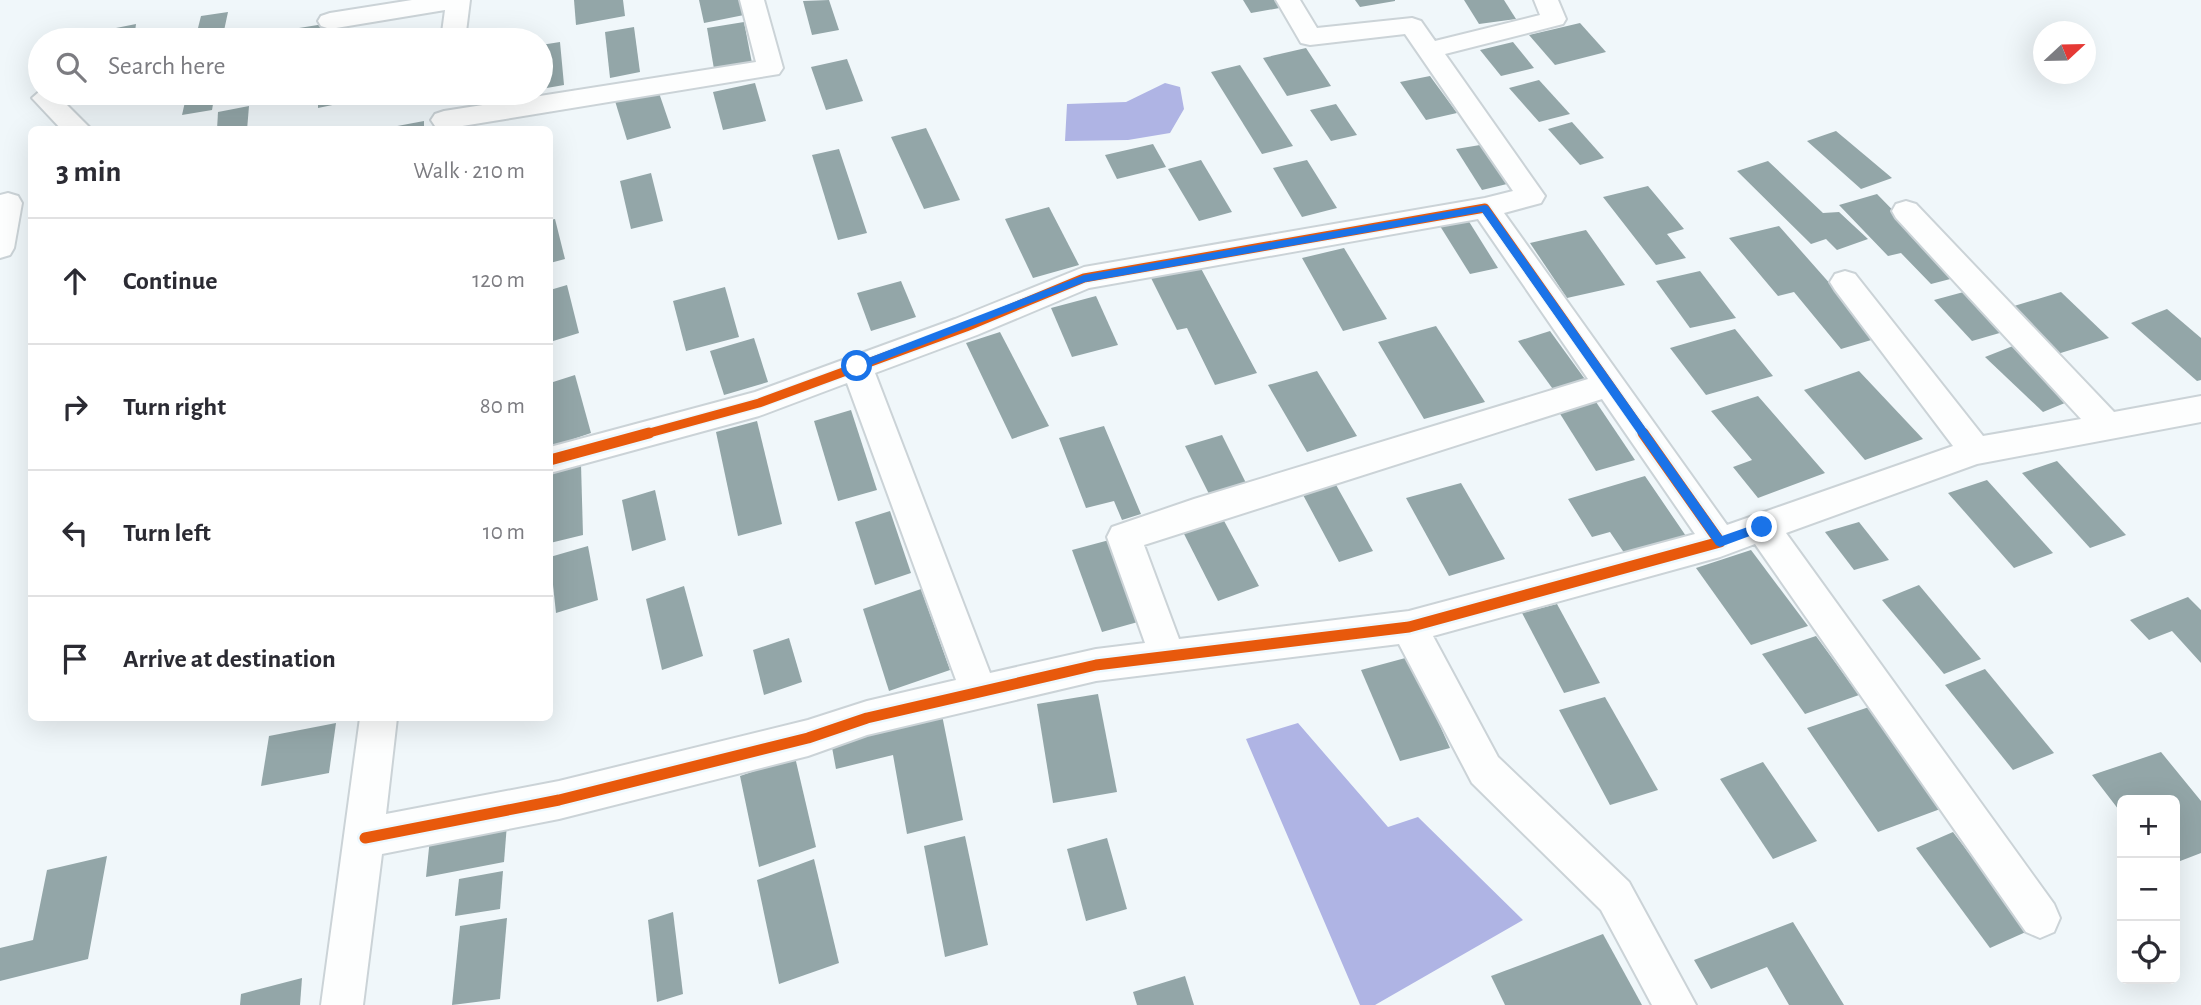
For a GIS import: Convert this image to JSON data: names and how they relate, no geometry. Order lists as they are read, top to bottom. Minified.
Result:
{"north":"right","page":{"search":"Search here","heading":["3 min","Walk · 210 m"],"list":[["Continue","120 m"],["Turn right","80 m"],["Turn left","10 m"],"Arrive at destination"],"map_buttons":["+","−"]}}
